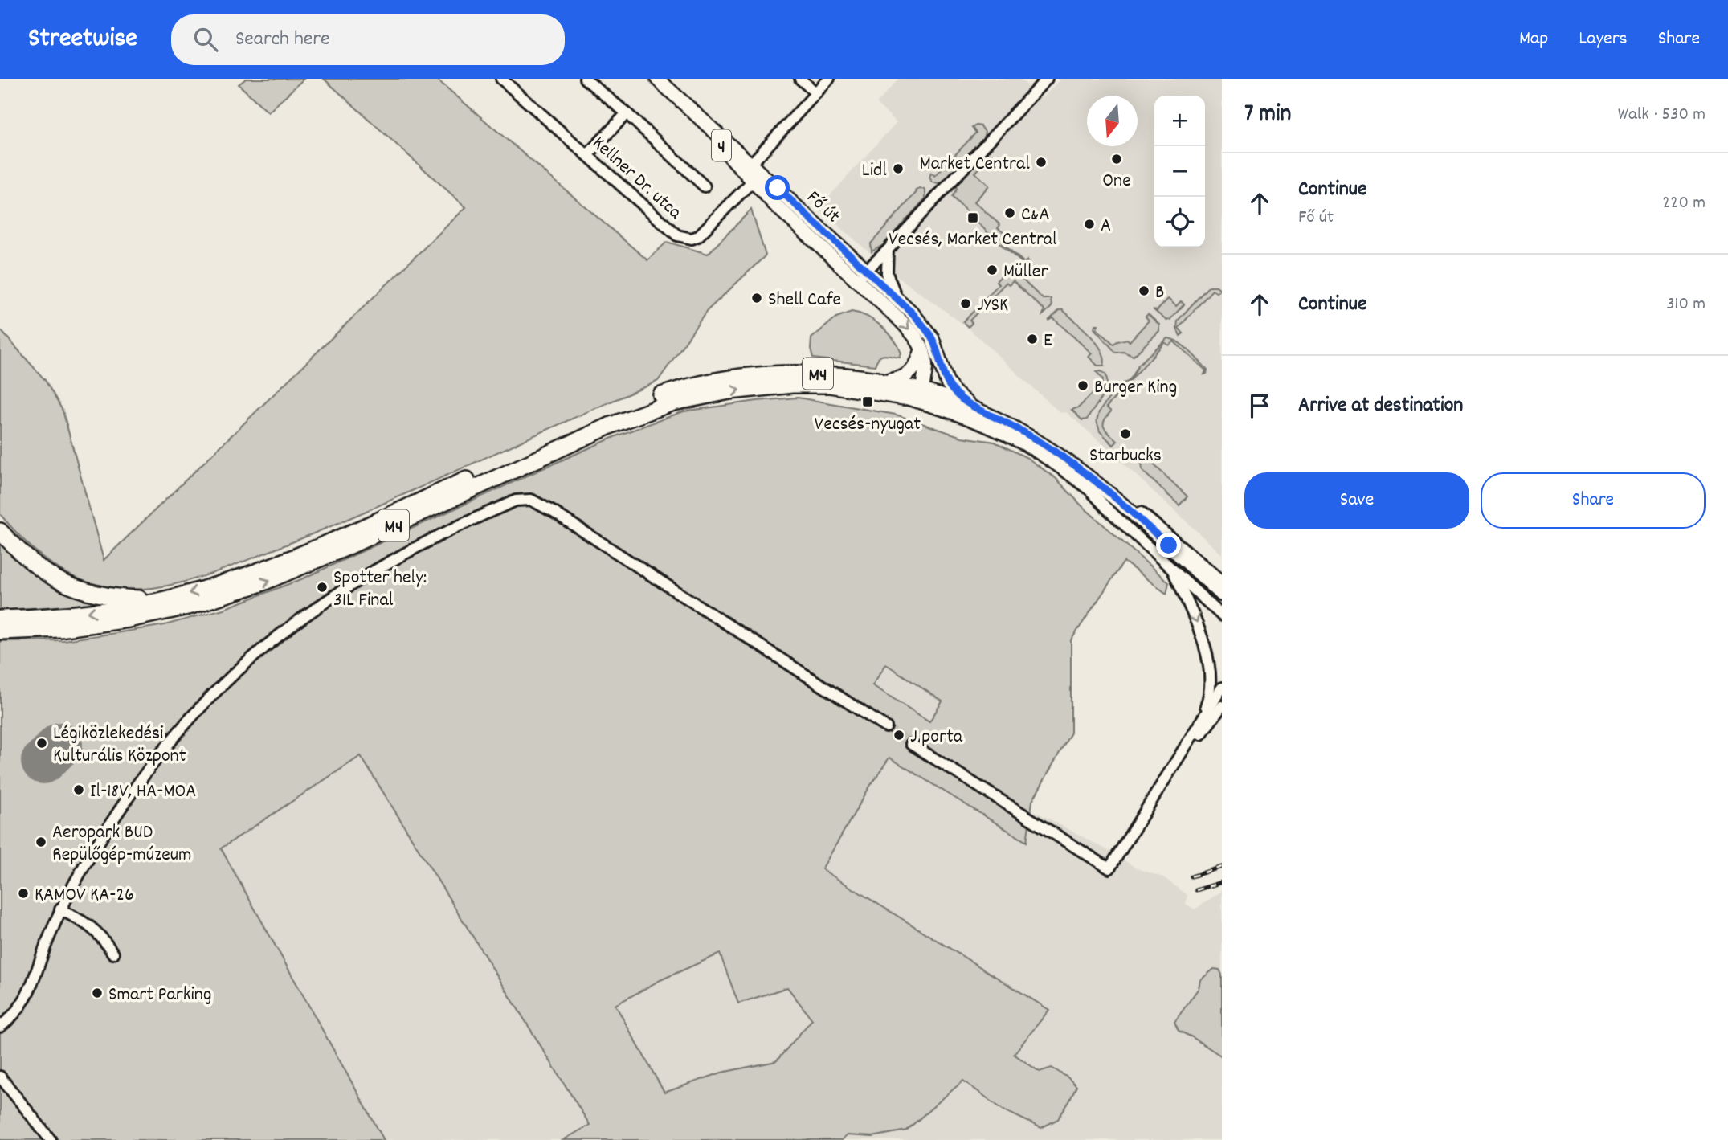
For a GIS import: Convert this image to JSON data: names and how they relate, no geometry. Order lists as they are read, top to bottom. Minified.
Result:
{"streets":{"highway":["M4"],"main road":["4","Fő út"],"street":["Kellner Dr. utca"]},"crossings":[["4","Kellner Dr. utca"],["4","Fő út"]],"places":{"other":["One","Market Central","Lidl","C&A","A","Müller","B","Shell Cafe","JYSK","E","Burger King","Starbucks","Spotter hely: 31L Final","J porta","Légiközlekedési Kulturális Központ","Il-18V, HA-MOA","Aeropark BUD Repülőgép-múzeum","KAMOV KA-26","Smart Parking"],"transit":["Vecsés, Market Central","Vecsés-nyugat"]},"north":"bottom","page":{"header":"Streetwise","search":"Search here","nav":["Map","Layers","Share"],"heading":["7 min","Walk · 530 m"],"map_buttons":["+","−"],"list":[["Continue","Fő út","220 m"],["Continue","310 m"],"Arrive at destination"],"buttons":["Save","Share"]}}
